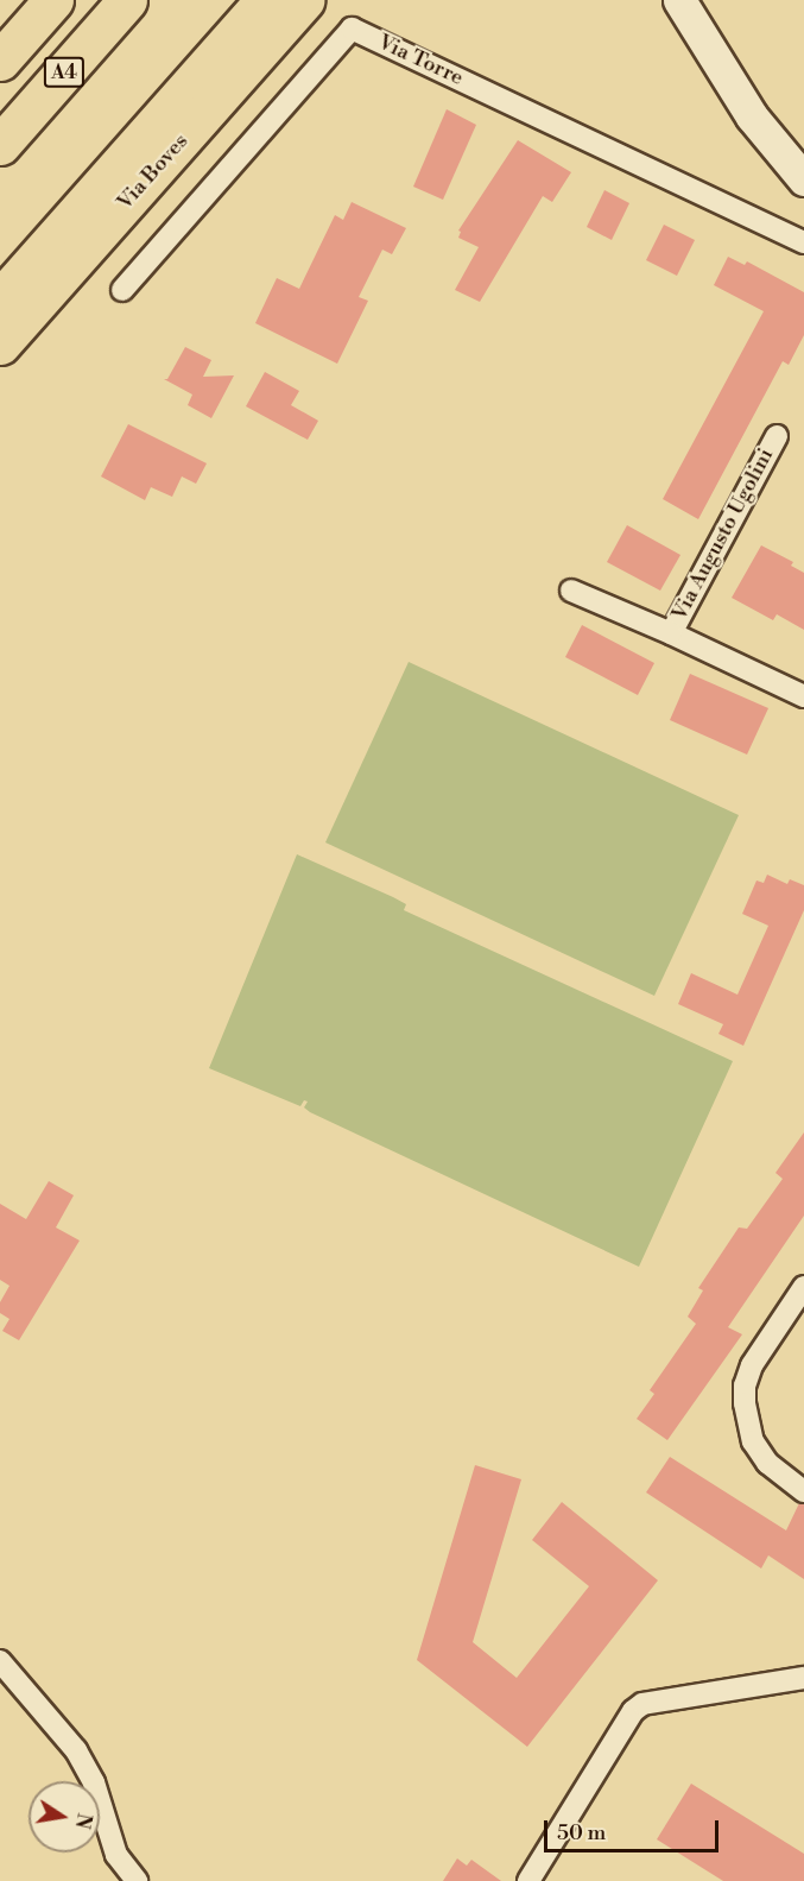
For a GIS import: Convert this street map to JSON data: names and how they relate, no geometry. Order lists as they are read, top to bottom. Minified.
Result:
{"streets":{"highway":["A4","Via Boves"],"street":["Via Torre","Via Augusto Ugolini"]},"scale_bar":"50 m","north":"right"}
